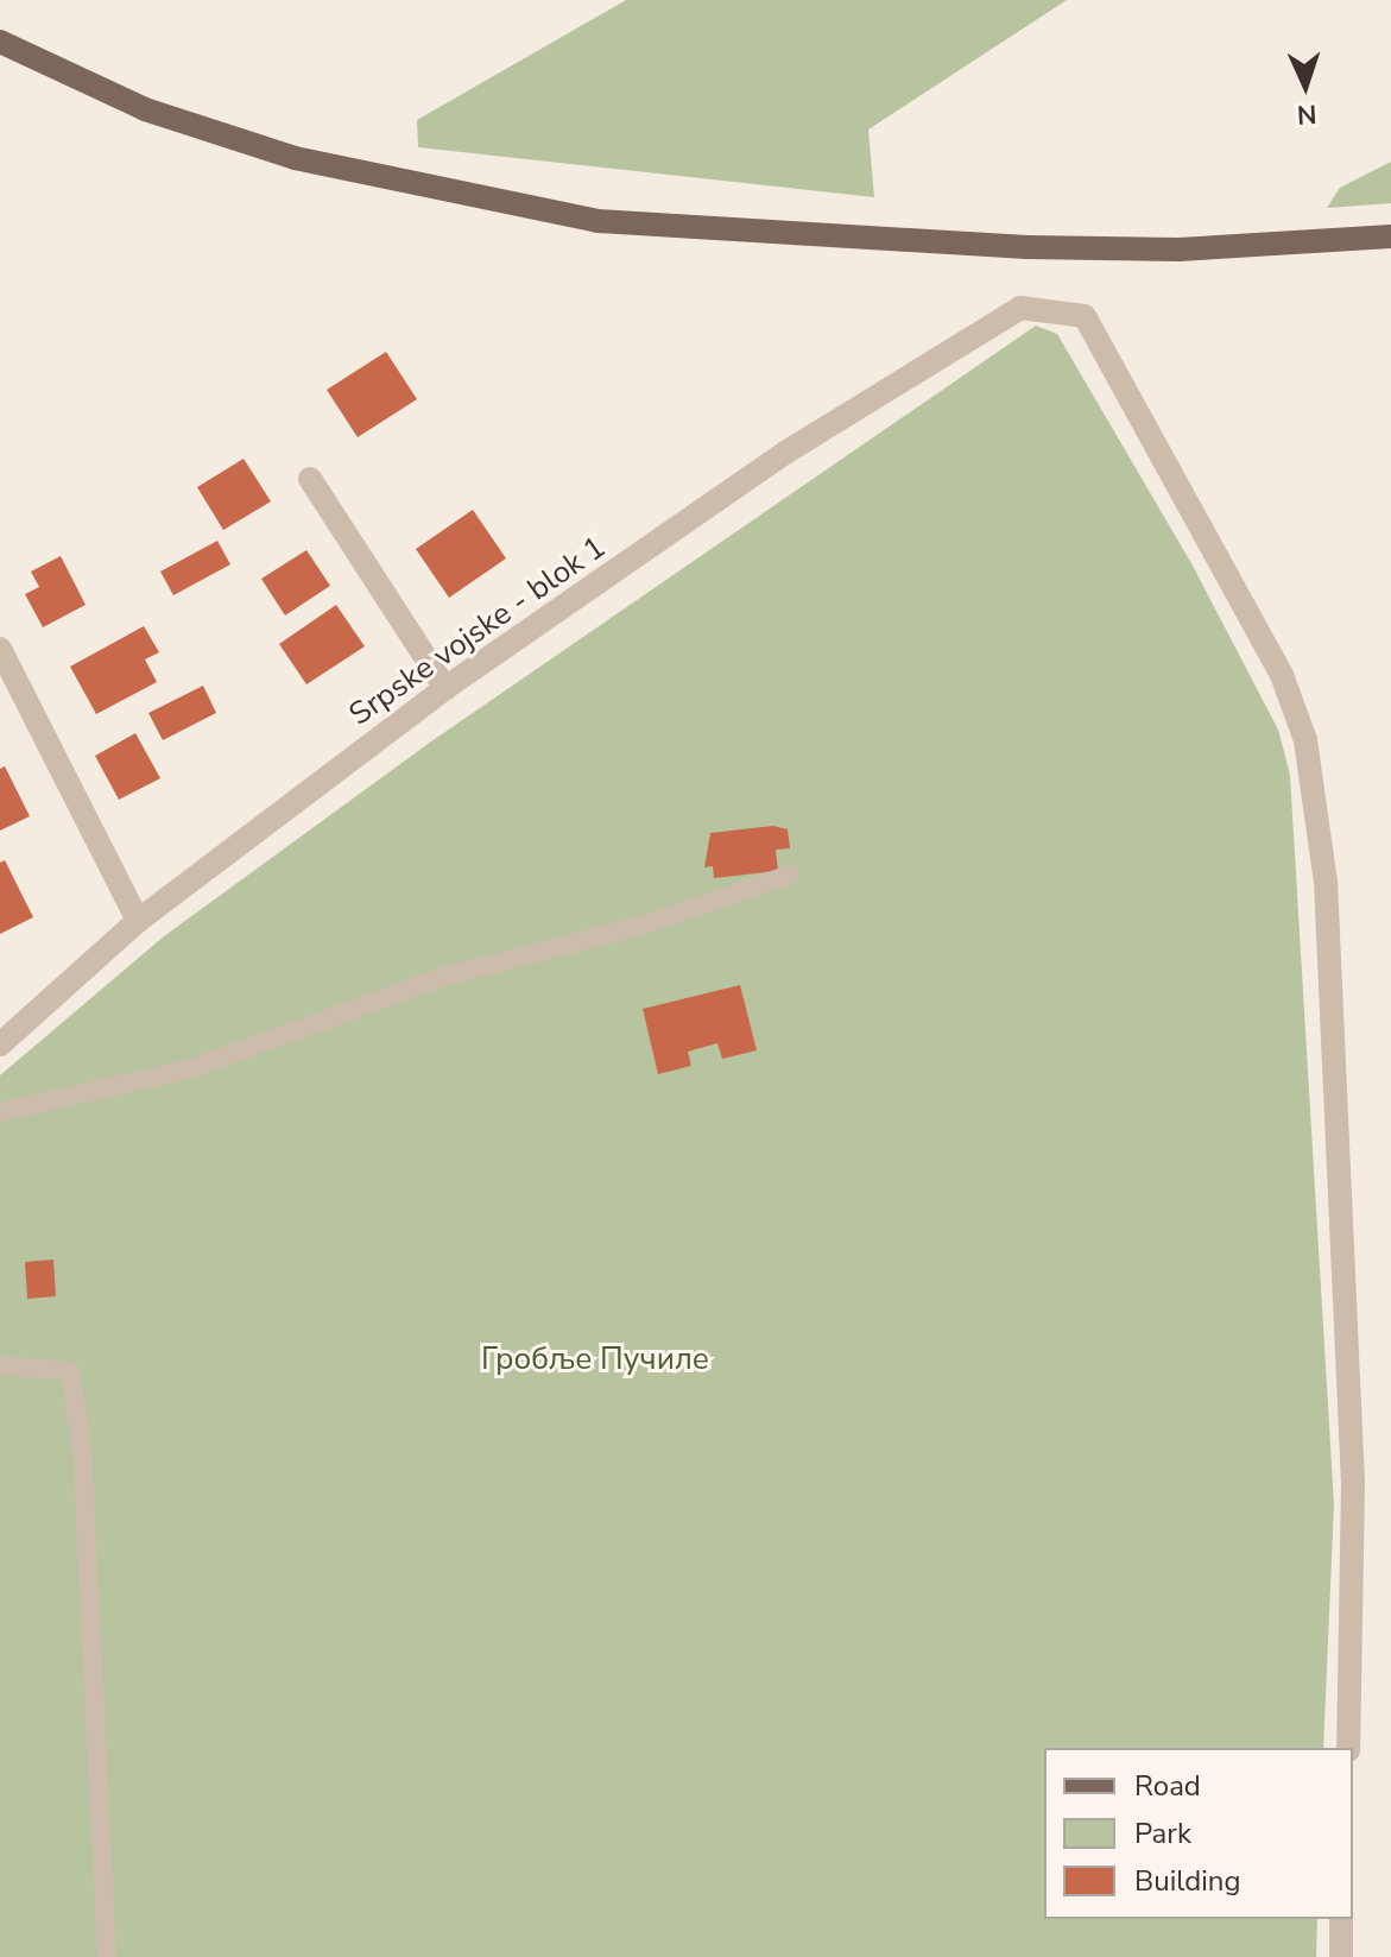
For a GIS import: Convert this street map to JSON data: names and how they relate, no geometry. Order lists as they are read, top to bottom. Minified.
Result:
{"streets":{"street":["Srpske vojske - blok 1"]},"parks":["Гробље Пучиле"],"legend":["Road","Park","Building"],"north":"bottom"}
